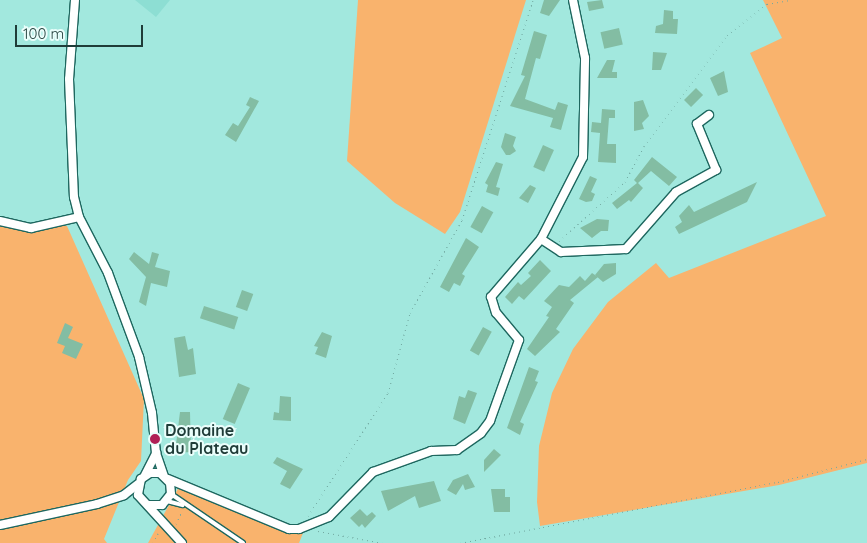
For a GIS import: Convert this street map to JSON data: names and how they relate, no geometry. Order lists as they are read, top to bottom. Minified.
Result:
{"places":["Domaine du Plateau"],"scale_bar":"100 m"}
